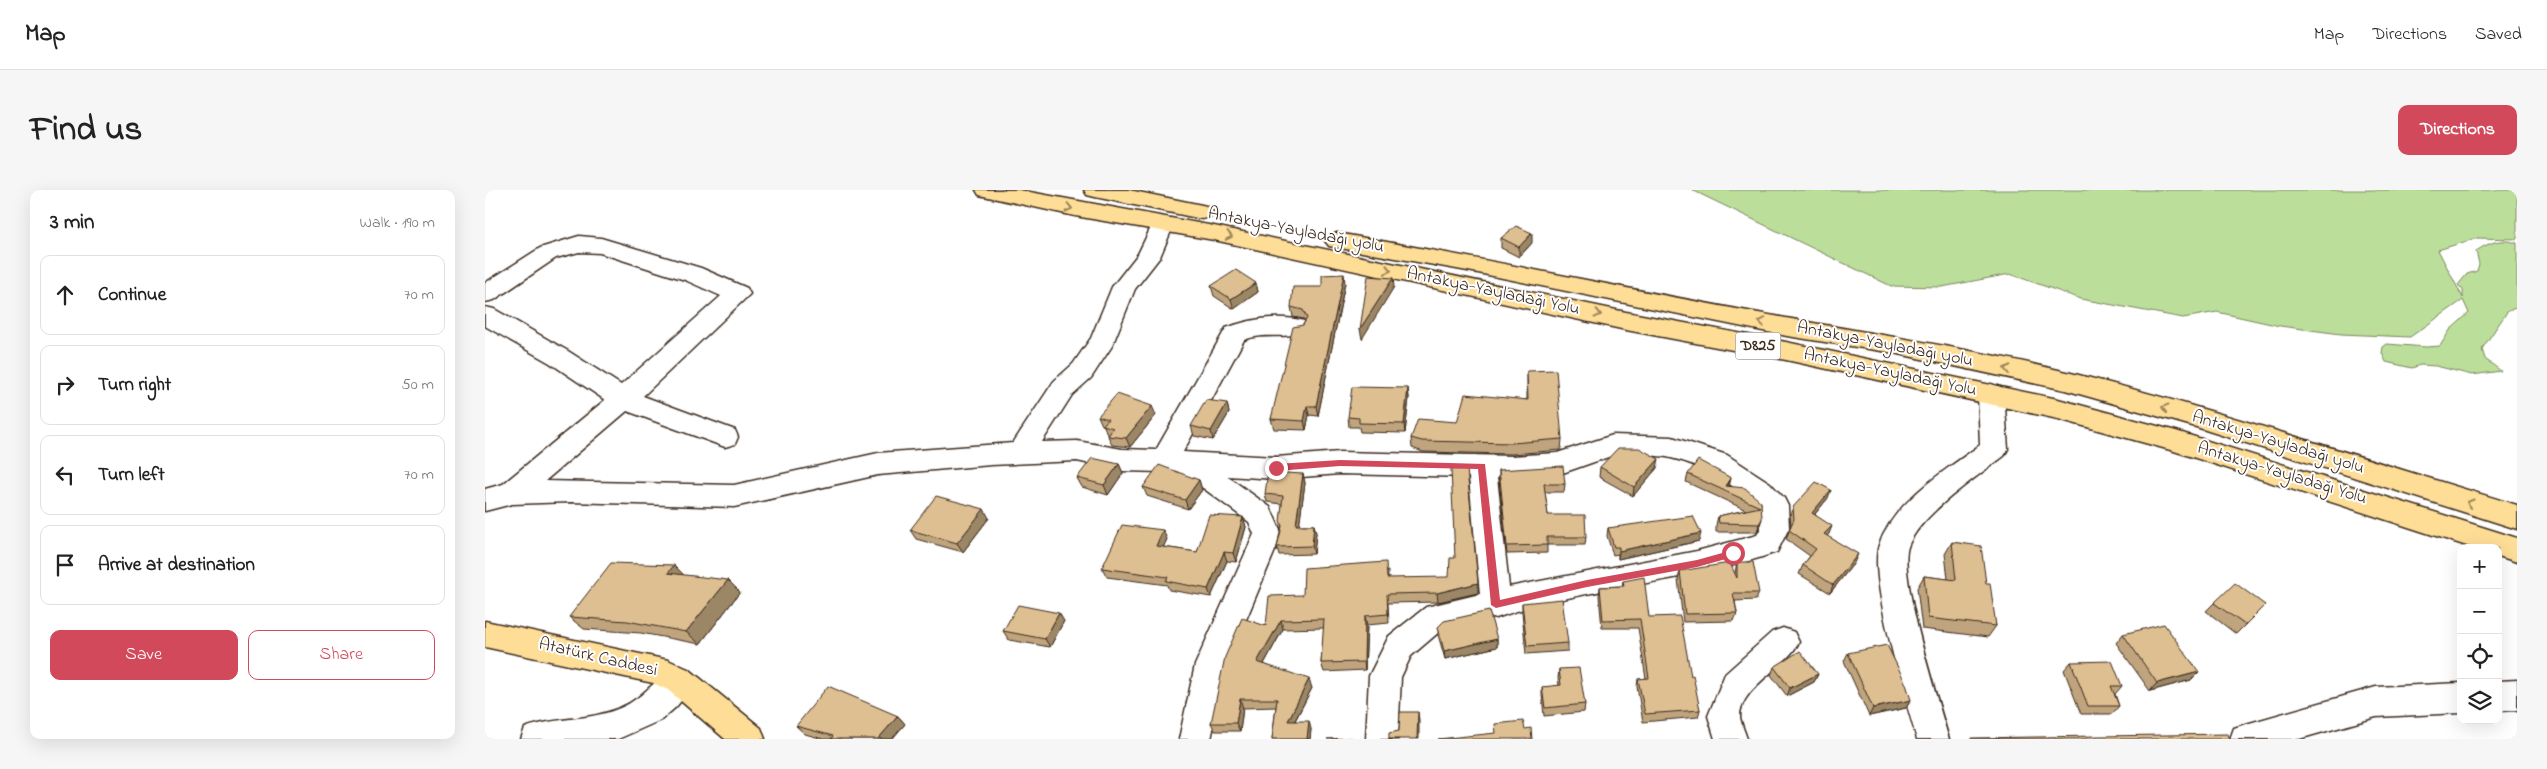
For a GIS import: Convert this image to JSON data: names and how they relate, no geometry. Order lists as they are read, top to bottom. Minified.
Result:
{"streets":{"main road":["Antakya-Yayladağı yolu","Antakya-Yayladağı Yolu","D825","Atatürk Caddesi"]},"one_way":["Antakya-Yayladağı yolu","Antakya-Yayladağı Yolu"],"page":{"header":"Map","nav":["Map","Directions","Saved"],"title":"Find us","buttons":["Directions",["Save","Share"]],"heading":["3 min","Walk · 190 m"],"list":[["Continue","70 m"],["Turn right","50 m"],["Turn left","70 m"],"Arrive at destination"],"map_buttons":["+","−"]}}
